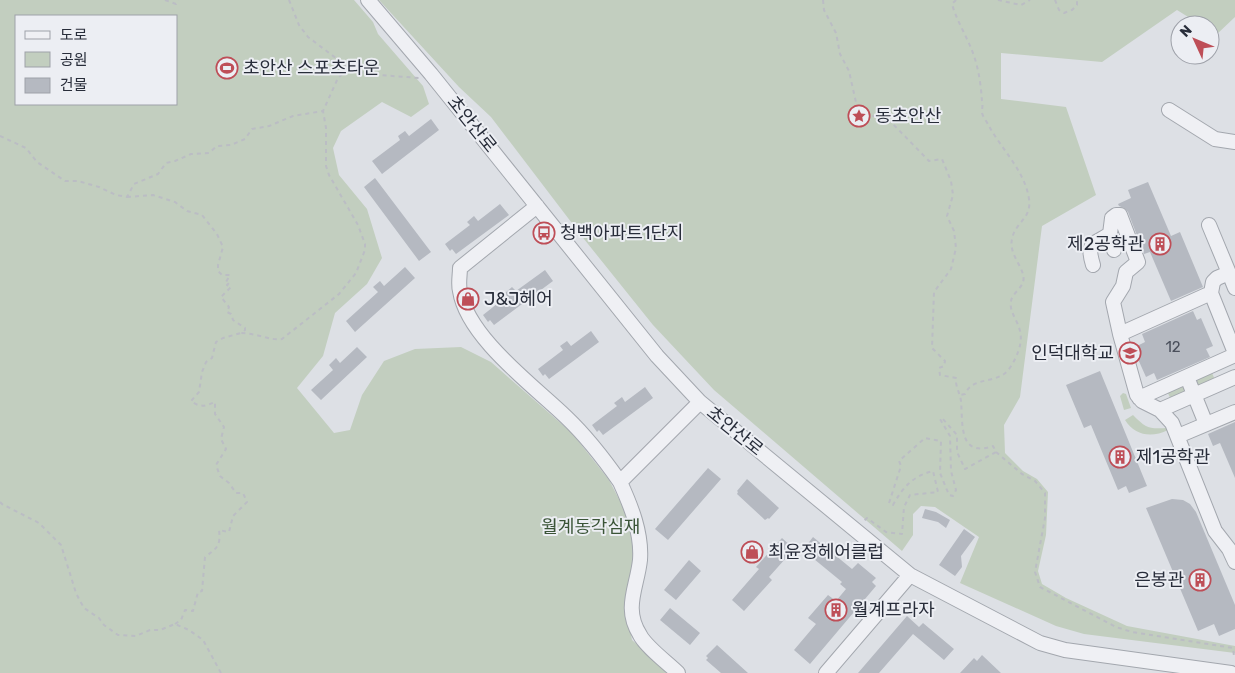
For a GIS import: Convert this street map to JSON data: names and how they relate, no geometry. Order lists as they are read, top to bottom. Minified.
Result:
{"streets":{"street":["초안산로"]},"parks":["월계동각심재"],"places":{"sports":["초안산 스포츠타운"],"place":["동초안산"],"bus stop":["청백아파트1단지"],"building":["제2공학관","제1공학관","은봉관","월계프라자"],"shop":["J&J헤어","최윤정헤어클럽"],"school or university":["인덕대학교"]},"house_numbers":["12"],"legend":["도로","공원","건물"],"north":"top left"}
